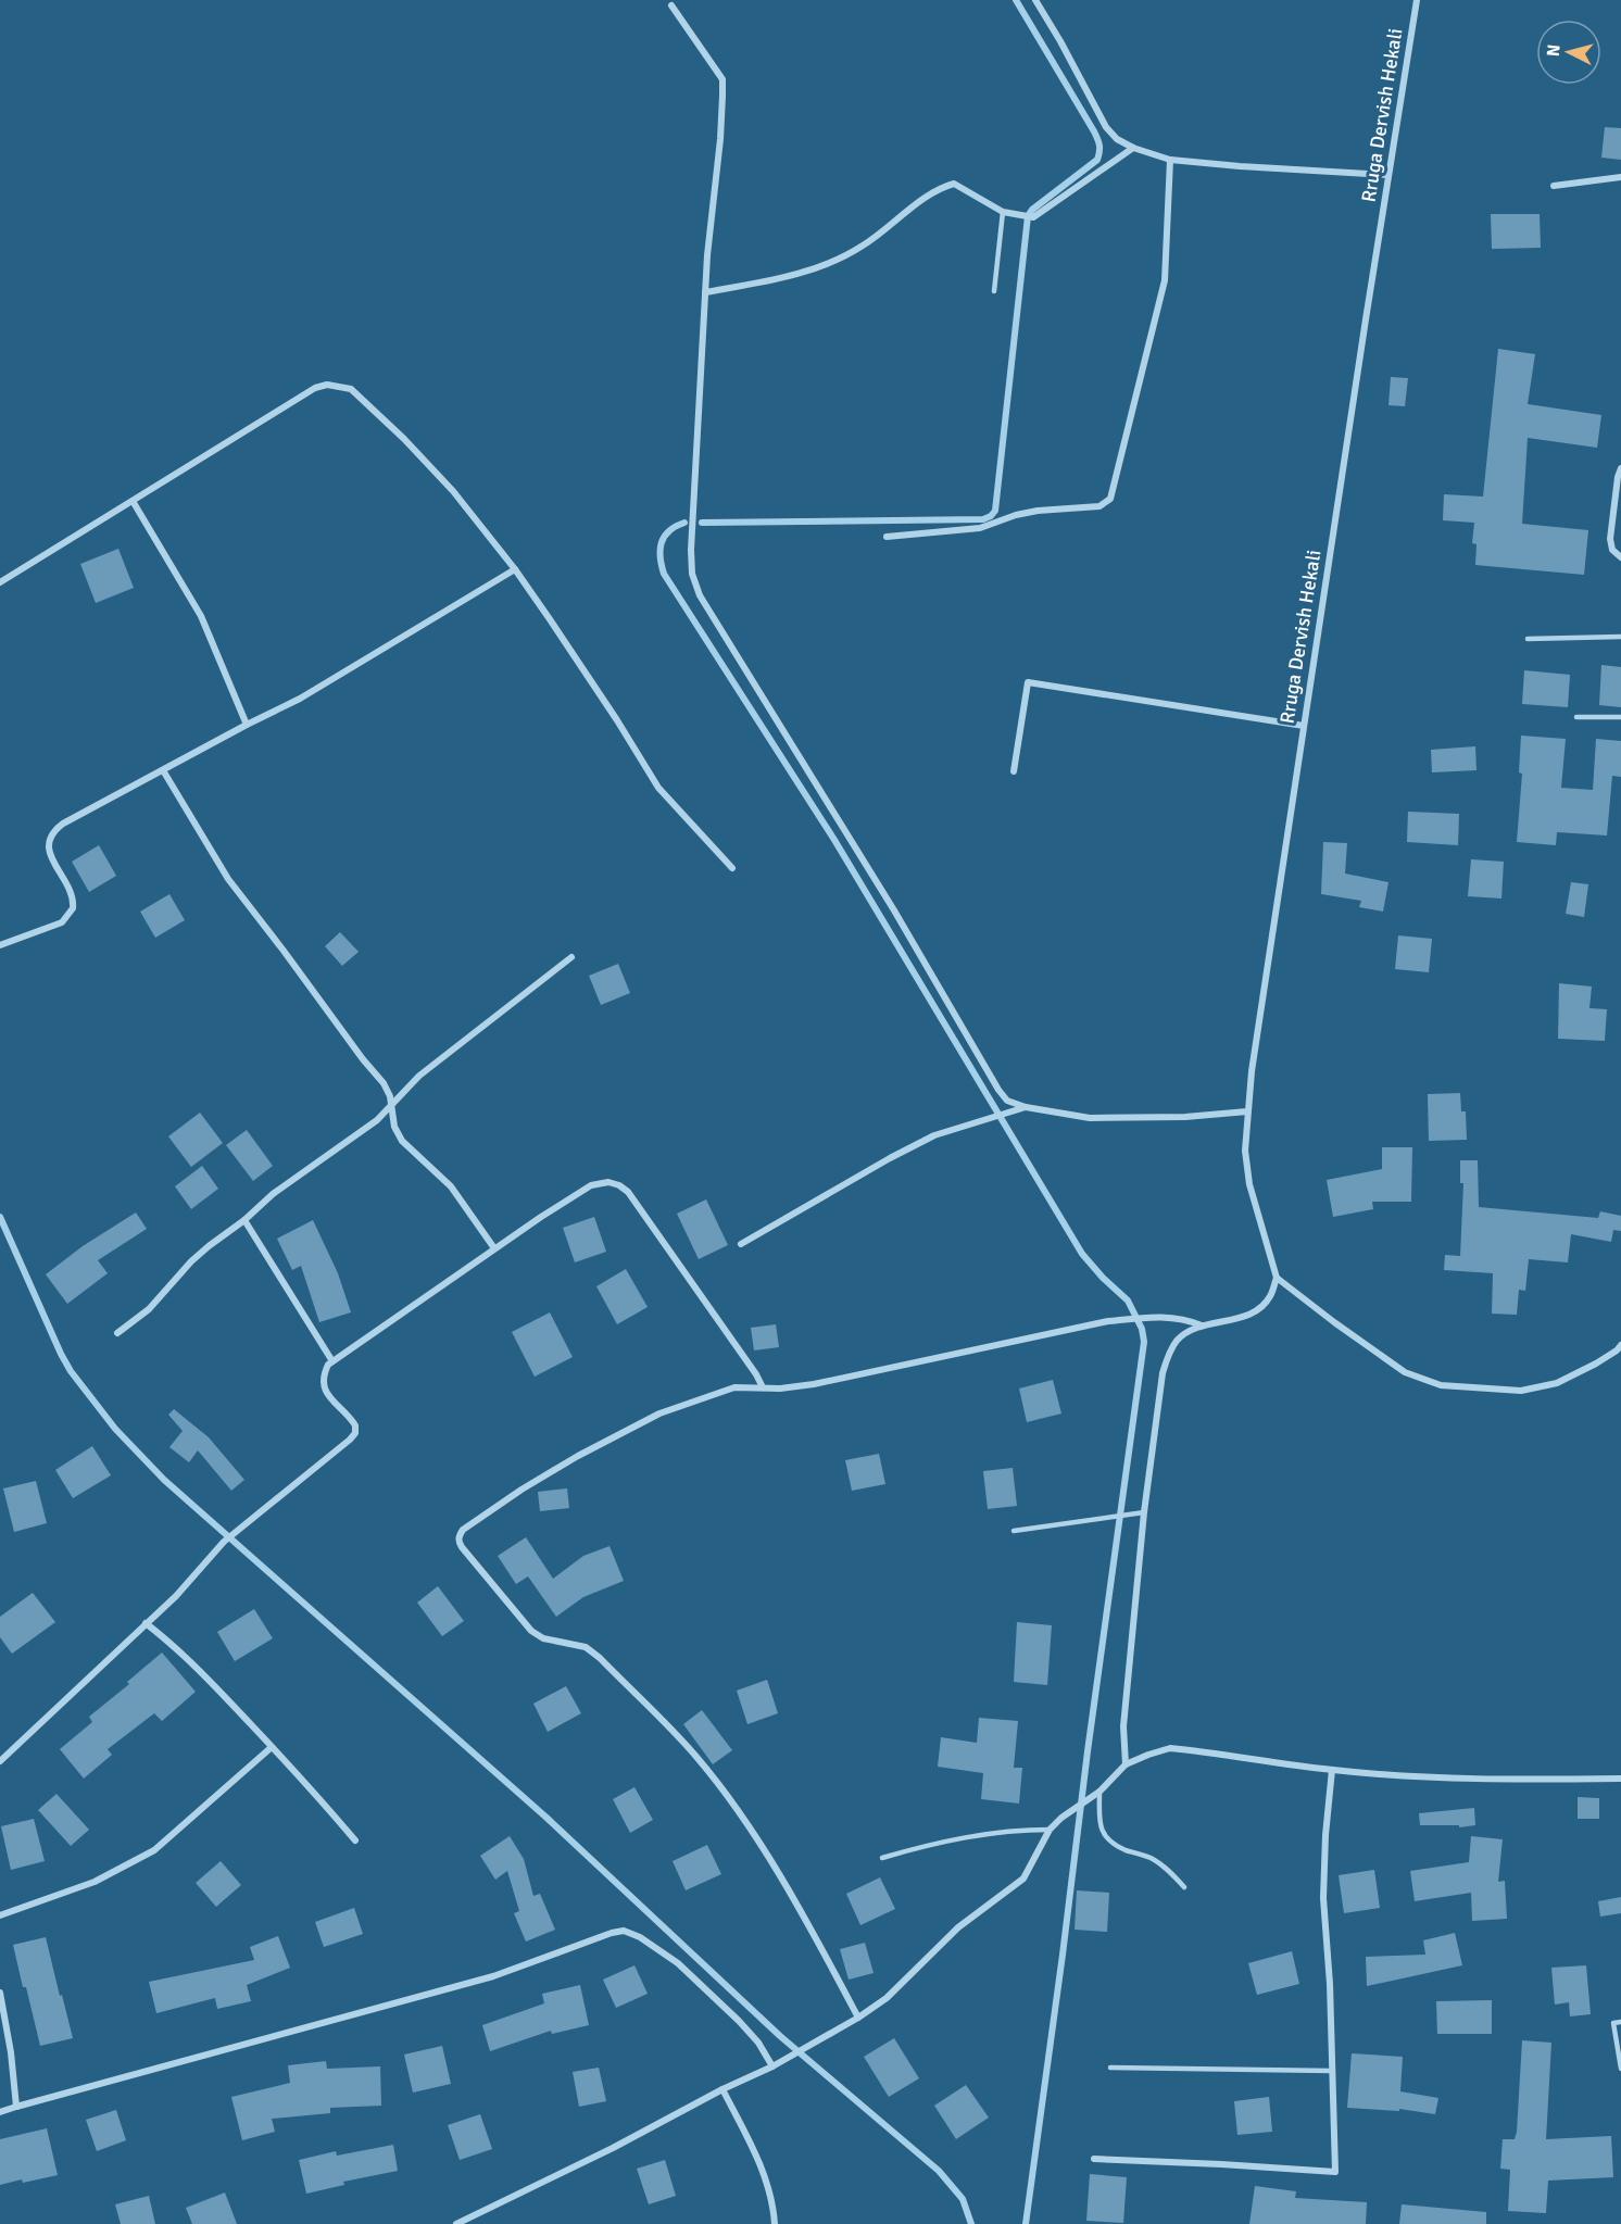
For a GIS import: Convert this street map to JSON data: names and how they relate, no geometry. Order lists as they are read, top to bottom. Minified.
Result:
{"streets":{"street":["Rruga Dervish Hekali"]},"north":"left"}
